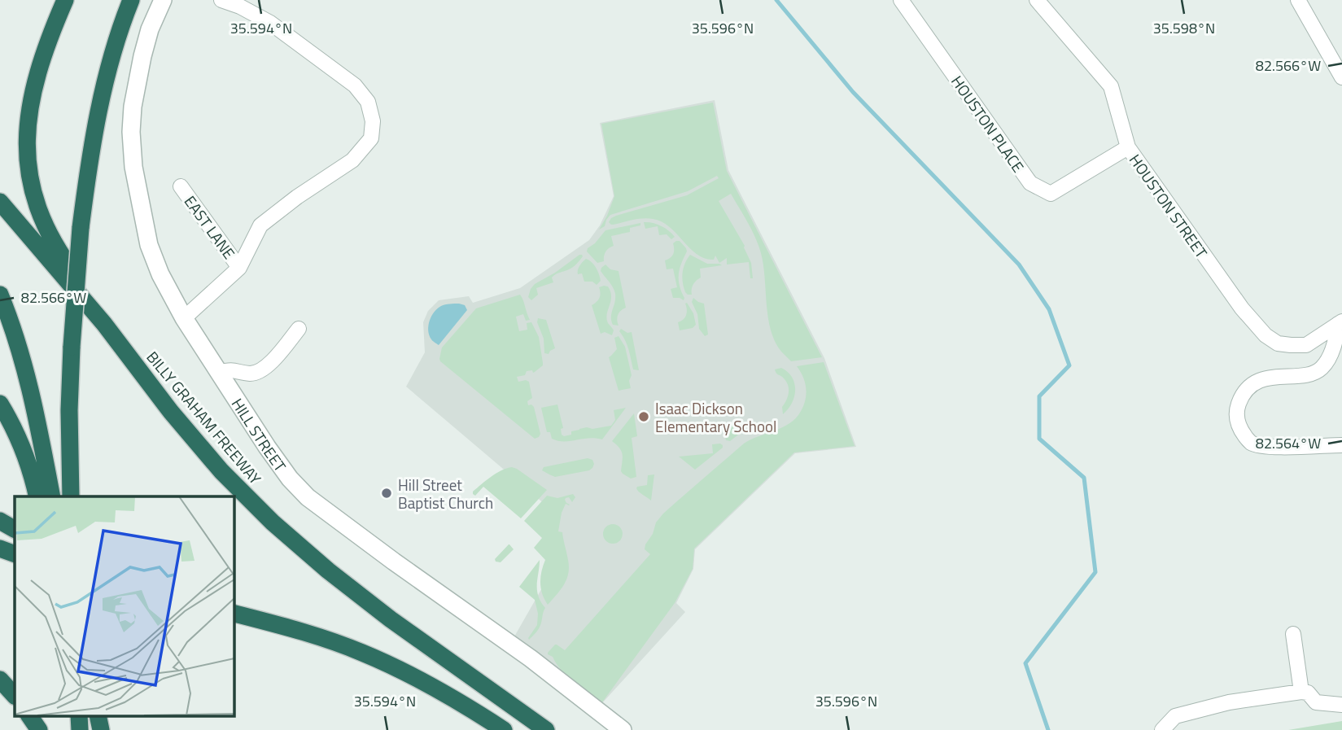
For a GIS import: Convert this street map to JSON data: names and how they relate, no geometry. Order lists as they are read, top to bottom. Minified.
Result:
{"streets":{"highway":["BILLY GRAHAM FREEWAY"],"street":["HOUSTON PLACE","HOUSTON STREET","EAST LANE","HILL STREET"]},"crossings":[["HOUSTON PLACE","HOUSTON STREET"]],"places":["Isaac Dickson Elementary School","Hill Street Baptist Church"],"coordinates":["35.594°N","35.596°N","35.598°N","82.566°W","82.564°W"]}
